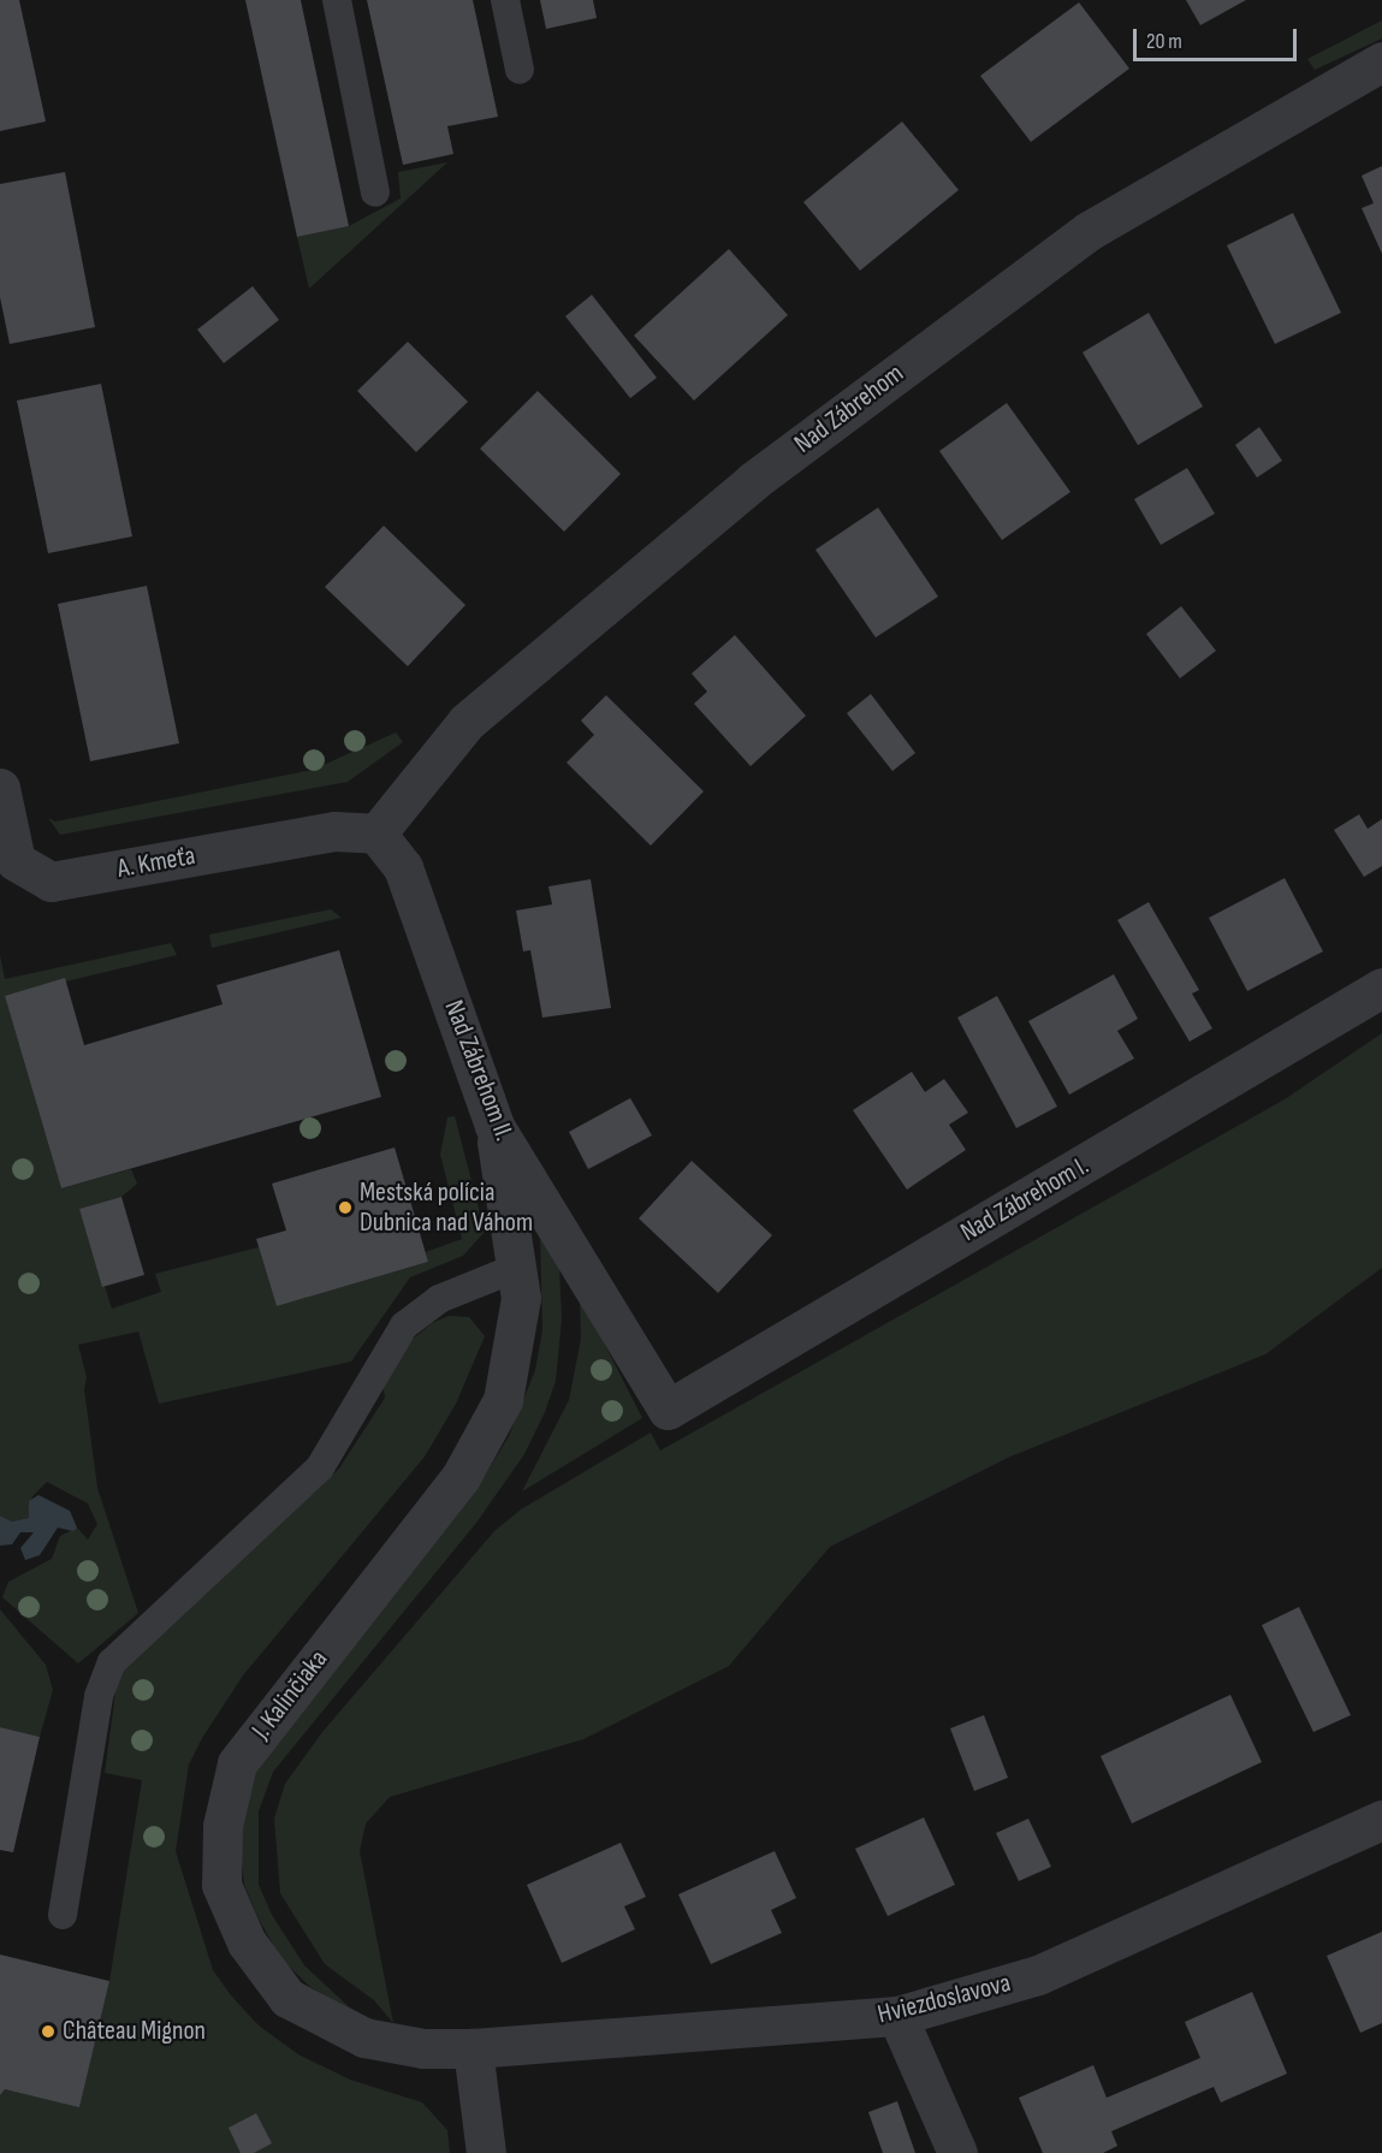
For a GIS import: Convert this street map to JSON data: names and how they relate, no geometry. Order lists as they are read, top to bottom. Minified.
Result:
{"streets":{"street":["Nad Zábrehom","A. Kmeťa","Nad Zábrehom II.","Nad Zábrehom I.","J. Kalinčiaka","Hviezdoslavova"]},"crossings":[["Nad Zábrehom","A. Kmeťa"],["Nad Zábrehom","Nad Zábrehom II."],["A. Kmeťa","Nad Zábrehom II."],["Nad Zábrehom II.","Nad Zábrehom I."],["Nad Zábrehom II.","J. Kalinčiaka"],["J. Kalinčiaka","Hviezdoslavova"]],"places":["Mestská polícia Dubnica nad Váhom","Château Mignon"],"scale_bar":"20 m"}
